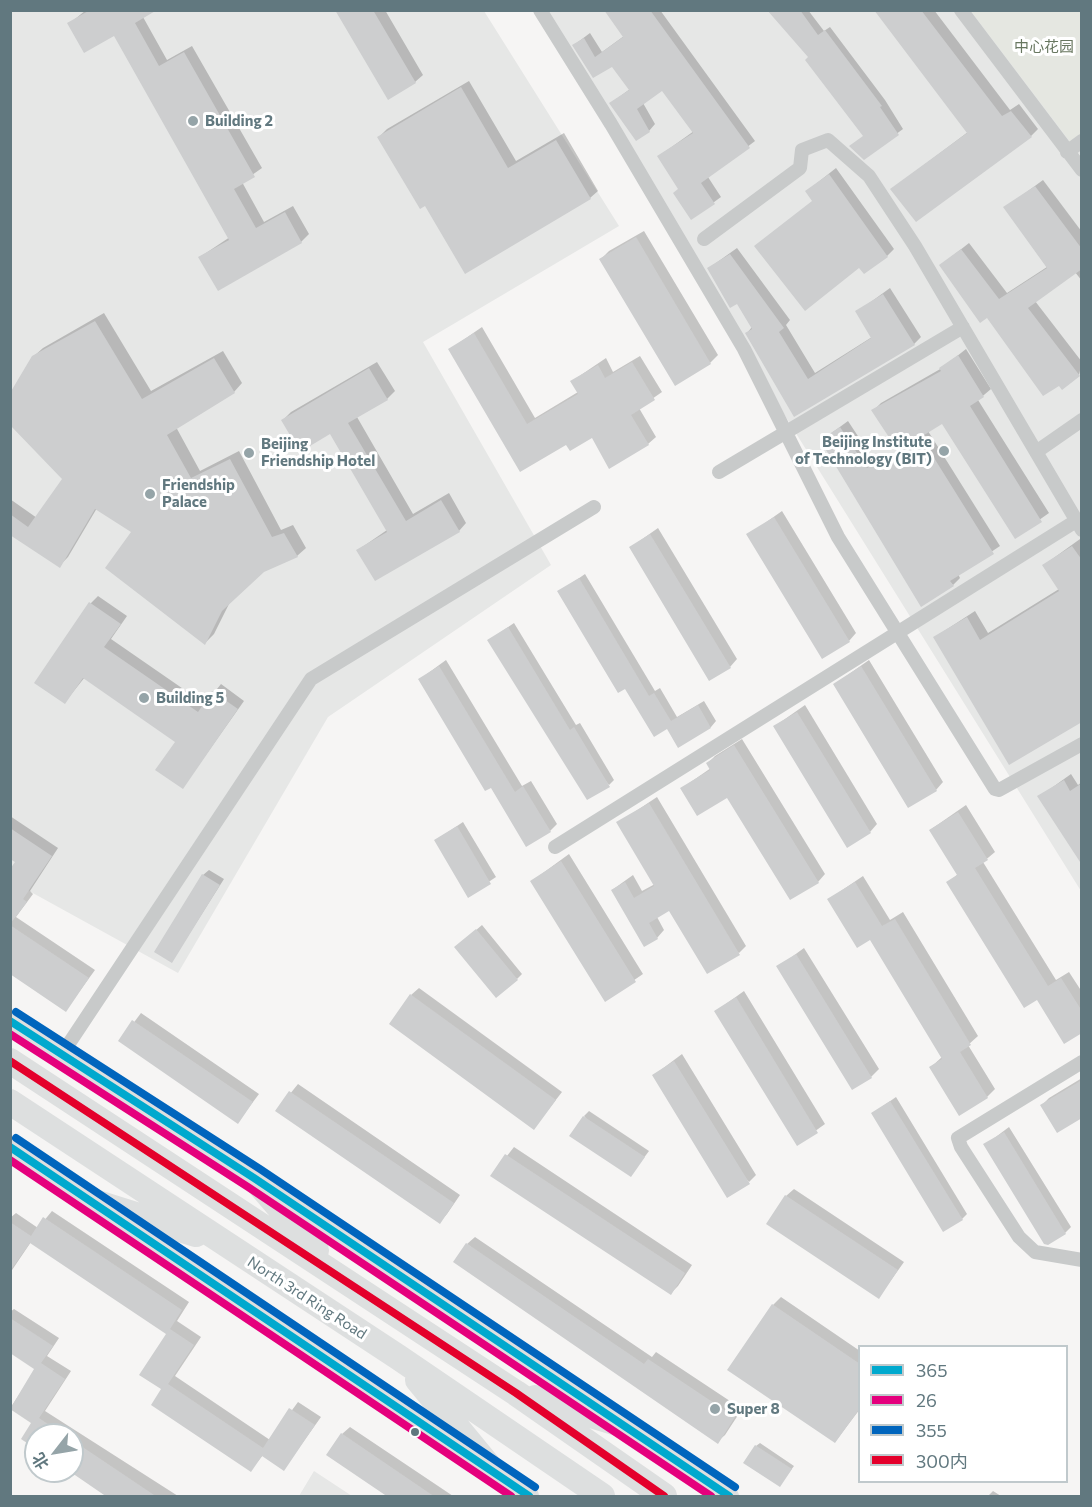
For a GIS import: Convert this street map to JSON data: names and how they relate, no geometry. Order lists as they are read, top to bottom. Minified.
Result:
{"streets":{"highway":["North 3rd Ring Road"]},"parks":["中心花园"],"places":["Building 2","Beijing Institute of Technology (BIT)","Beijing Friendship Hotel","Friendship Palace","Building 5","Super 8"],"lines":["transit line 355","transit line 365","transit line 26","transit line 300内"],"legend":["365","26","355","300内"],"north":"bottom left"}
